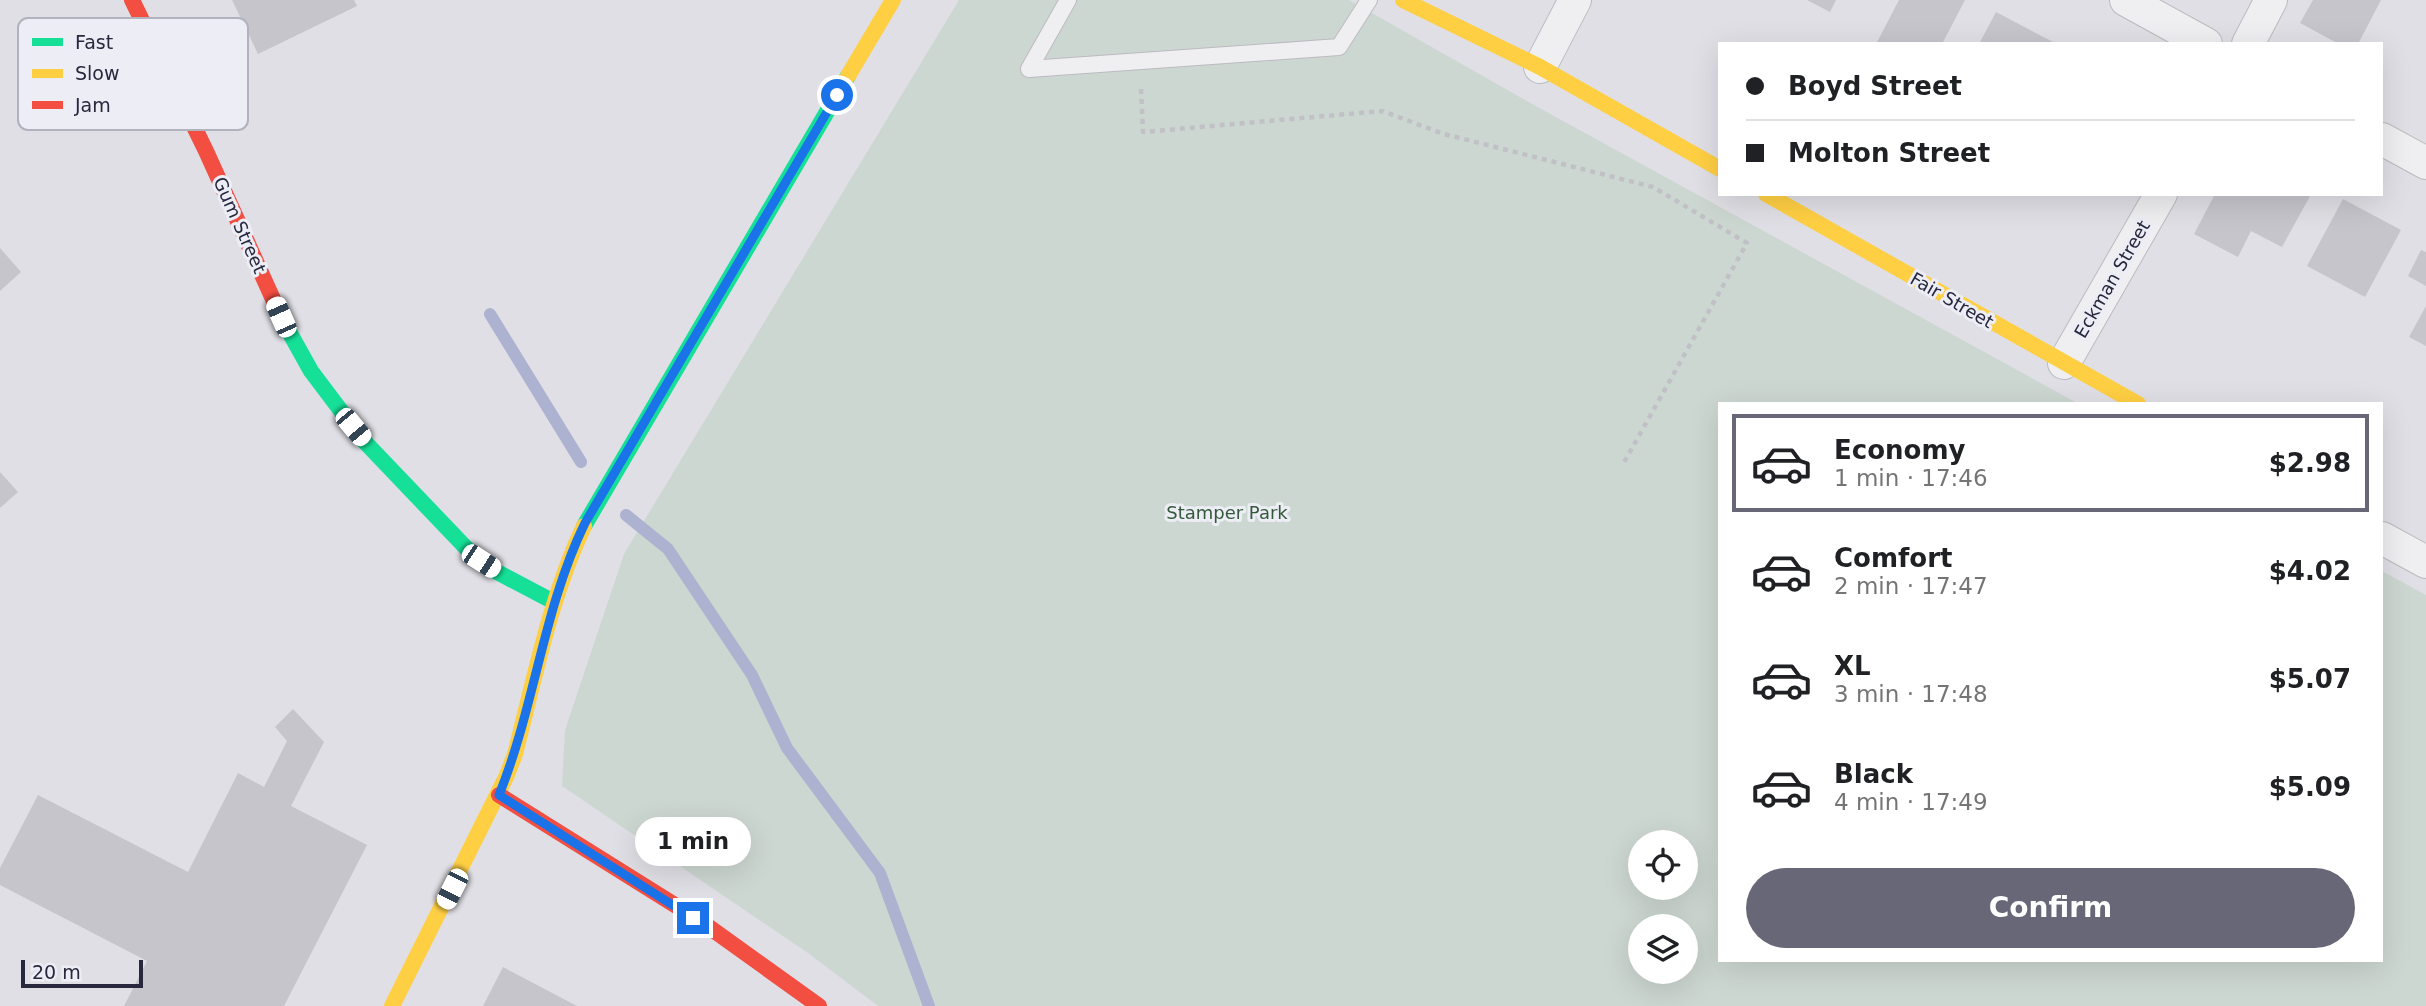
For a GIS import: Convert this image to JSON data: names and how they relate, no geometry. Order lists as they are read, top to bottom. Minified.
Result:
{"streets":{"street":["Gum Street","Eckman Street","Fair Street"]},"crossings":[["Eckman Street","Fair Street"]],"parks":["Stamper Park"],"legend":["Fast","Slow","Jam"],"scale_bar":"20 m","page":{"banner":["Boyd Street","Molton Street"],"list":[{"name":"Economy","note":"1 min · 17:46","value":"$2.98"},{"name":"Comfort","note":"2 min · 17:47","value":"$4.02"},{"name":"XL","note":"3 min · 17:48","value":"$5.07"},{"name":"Black","note":"4 min · 17:49","value":"$5.09"}],"bubble":"1 min","buttons":"Confirm","scale":"20 m"}}
